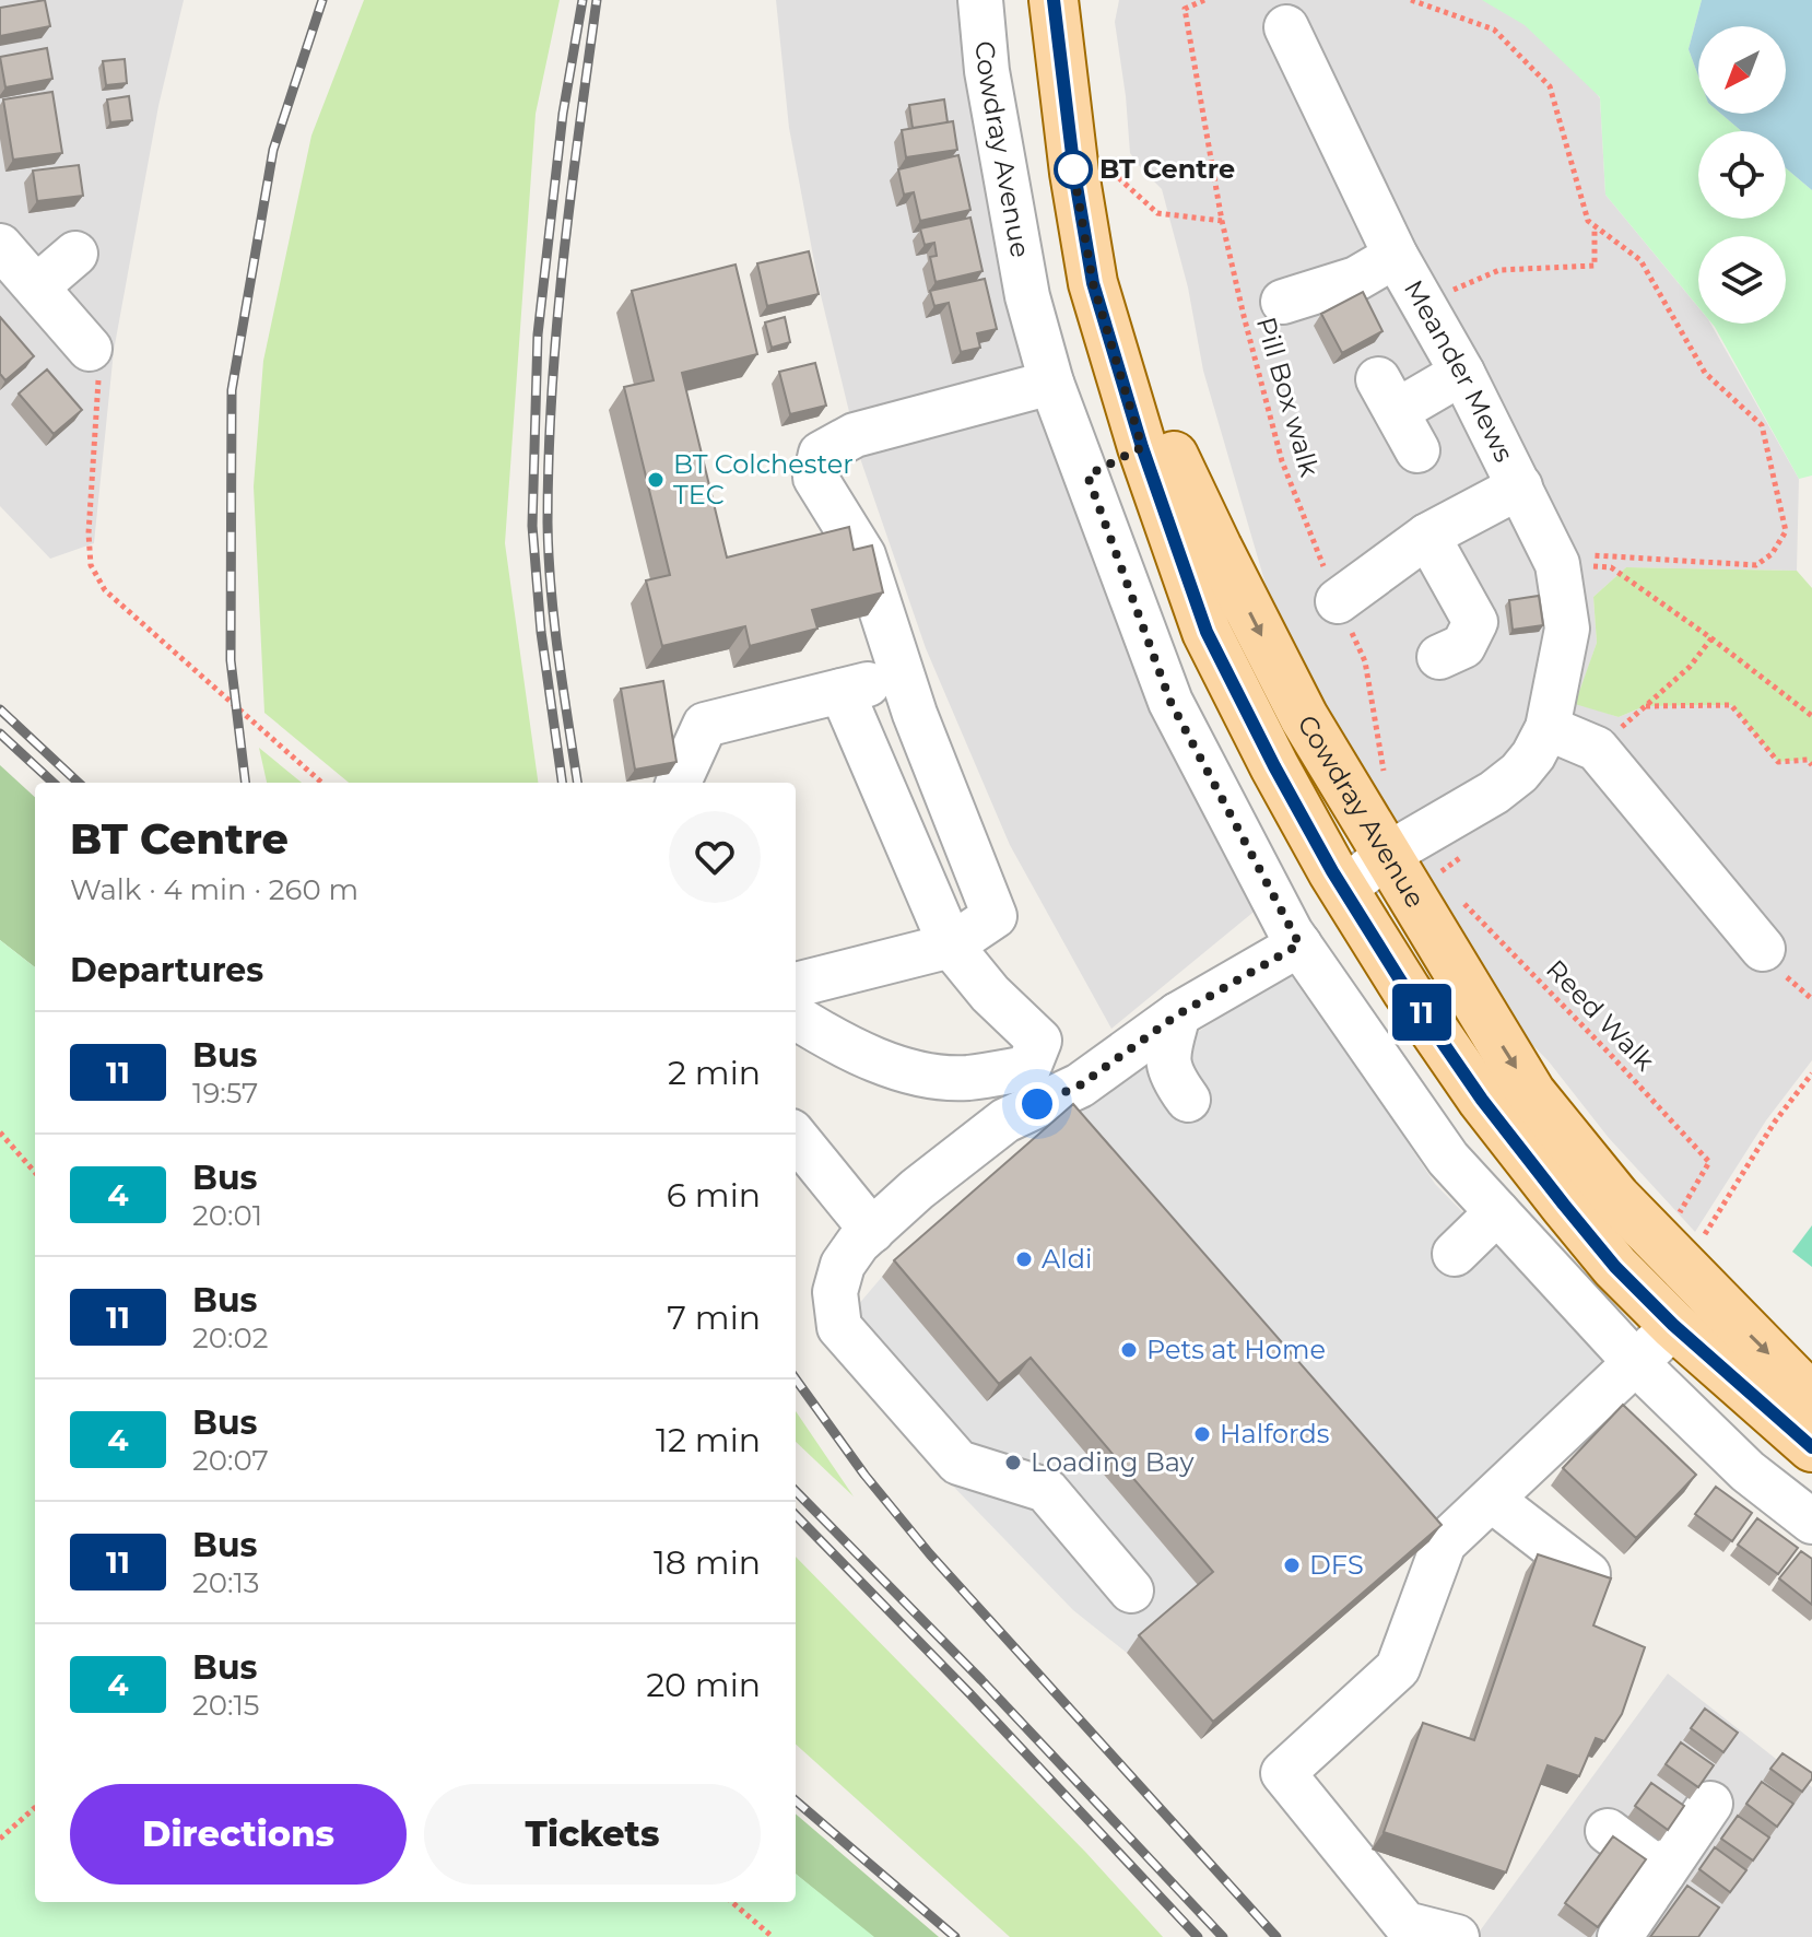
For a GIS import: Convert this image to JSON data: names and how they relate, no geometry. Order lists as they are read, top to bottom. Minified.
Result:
{"streets":{"main road":["Cowdray Avenue"],"street":["Meander Mews"],"path":["Pill Box walk","Reed Walk"]},"crossings":[["Cowdray Avenue","Meander Mews"]],"places":["BT Centre","BT Colchester TEC","Aldi","Pets at Home","Halfords","Loading Bay","DFS"],"lines":["bus line 11"],"north":"bottom left","page":{"on_map":"11","heading":[["BT Centre","Walk · 4 min · 260 m"],"Departures"],"list":[{"mark":"11","name":"Bus","note":"19:57","value":"2 min"},{"mark":"4","name":"Bus","note":"20:01","value":"6 min"},{"mark":"11","name":"Bus","note":"20:02","value":"7 min"},{"mark":"4","name":"Bus","note":"20:07","value":"12 min"},{"mark":"11","name":"Bus","note":"20:13","value":"18 min"},{"mark":"4","name":"Bus","note":"20:15","value":"20 min"}],"buttons":["Directions","Tickets"]}}
